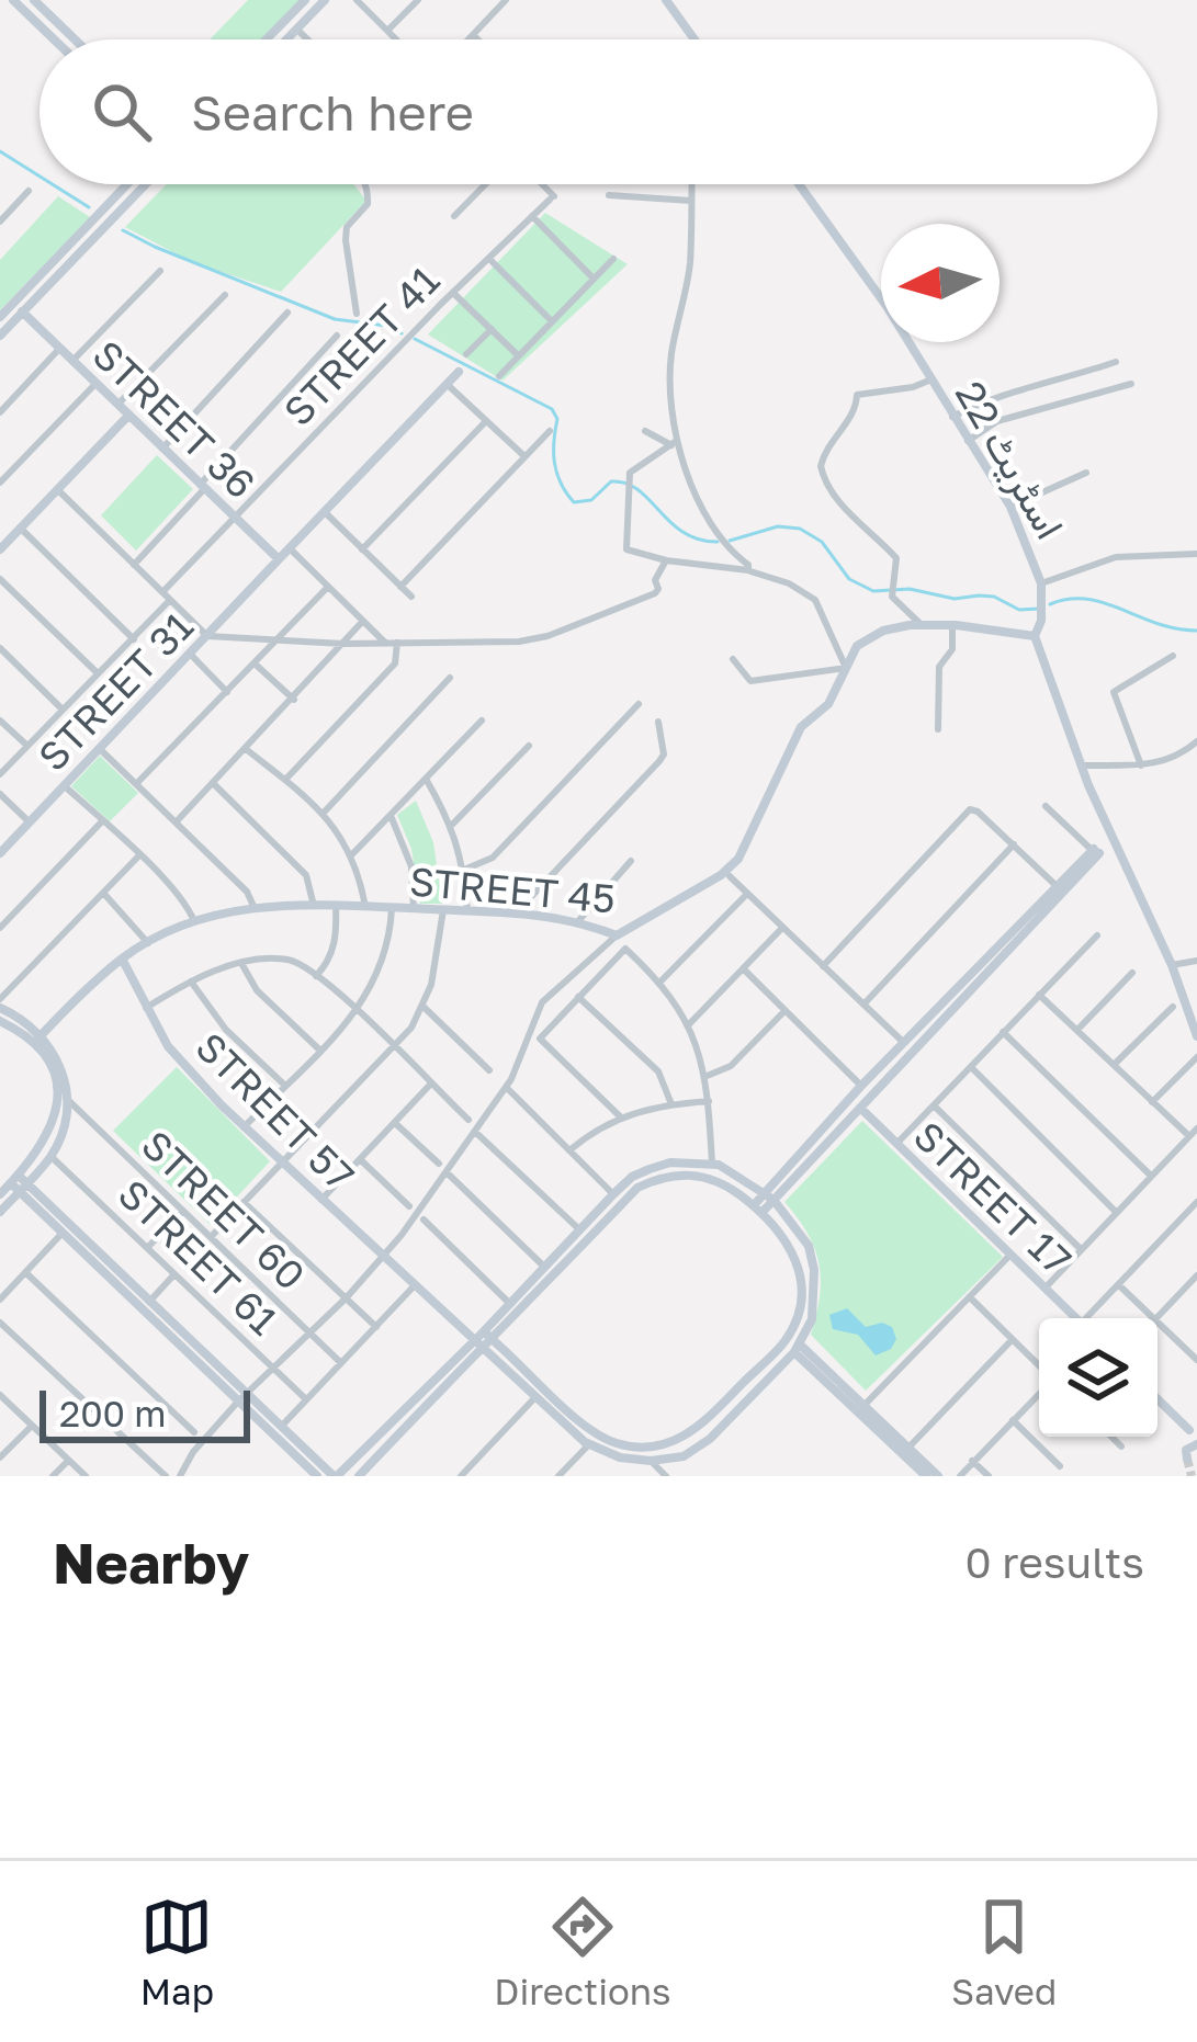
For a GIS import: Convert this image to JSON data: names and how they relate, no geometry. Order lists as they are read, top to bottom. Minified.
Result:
{"streets":{"street":["STREET 41","STREET 36","اسٹریٹ 22","STREET 31","STREET 45","STREET 57","STREET 17","STREET 60","STREET 61"]},"crossings":[["STREET 41","STREET 36"],["STREET 36","STREET 31"],["اسٹریٹ 22","STREET 45"],["STREET 45","STREET 57"]],"scale_bar":"200 m","north":"left","page":{"search":"Search here","scale":"200 m","heading":["Nearby","0 results"],"nav":["Map","Directions","Saved"]}}
